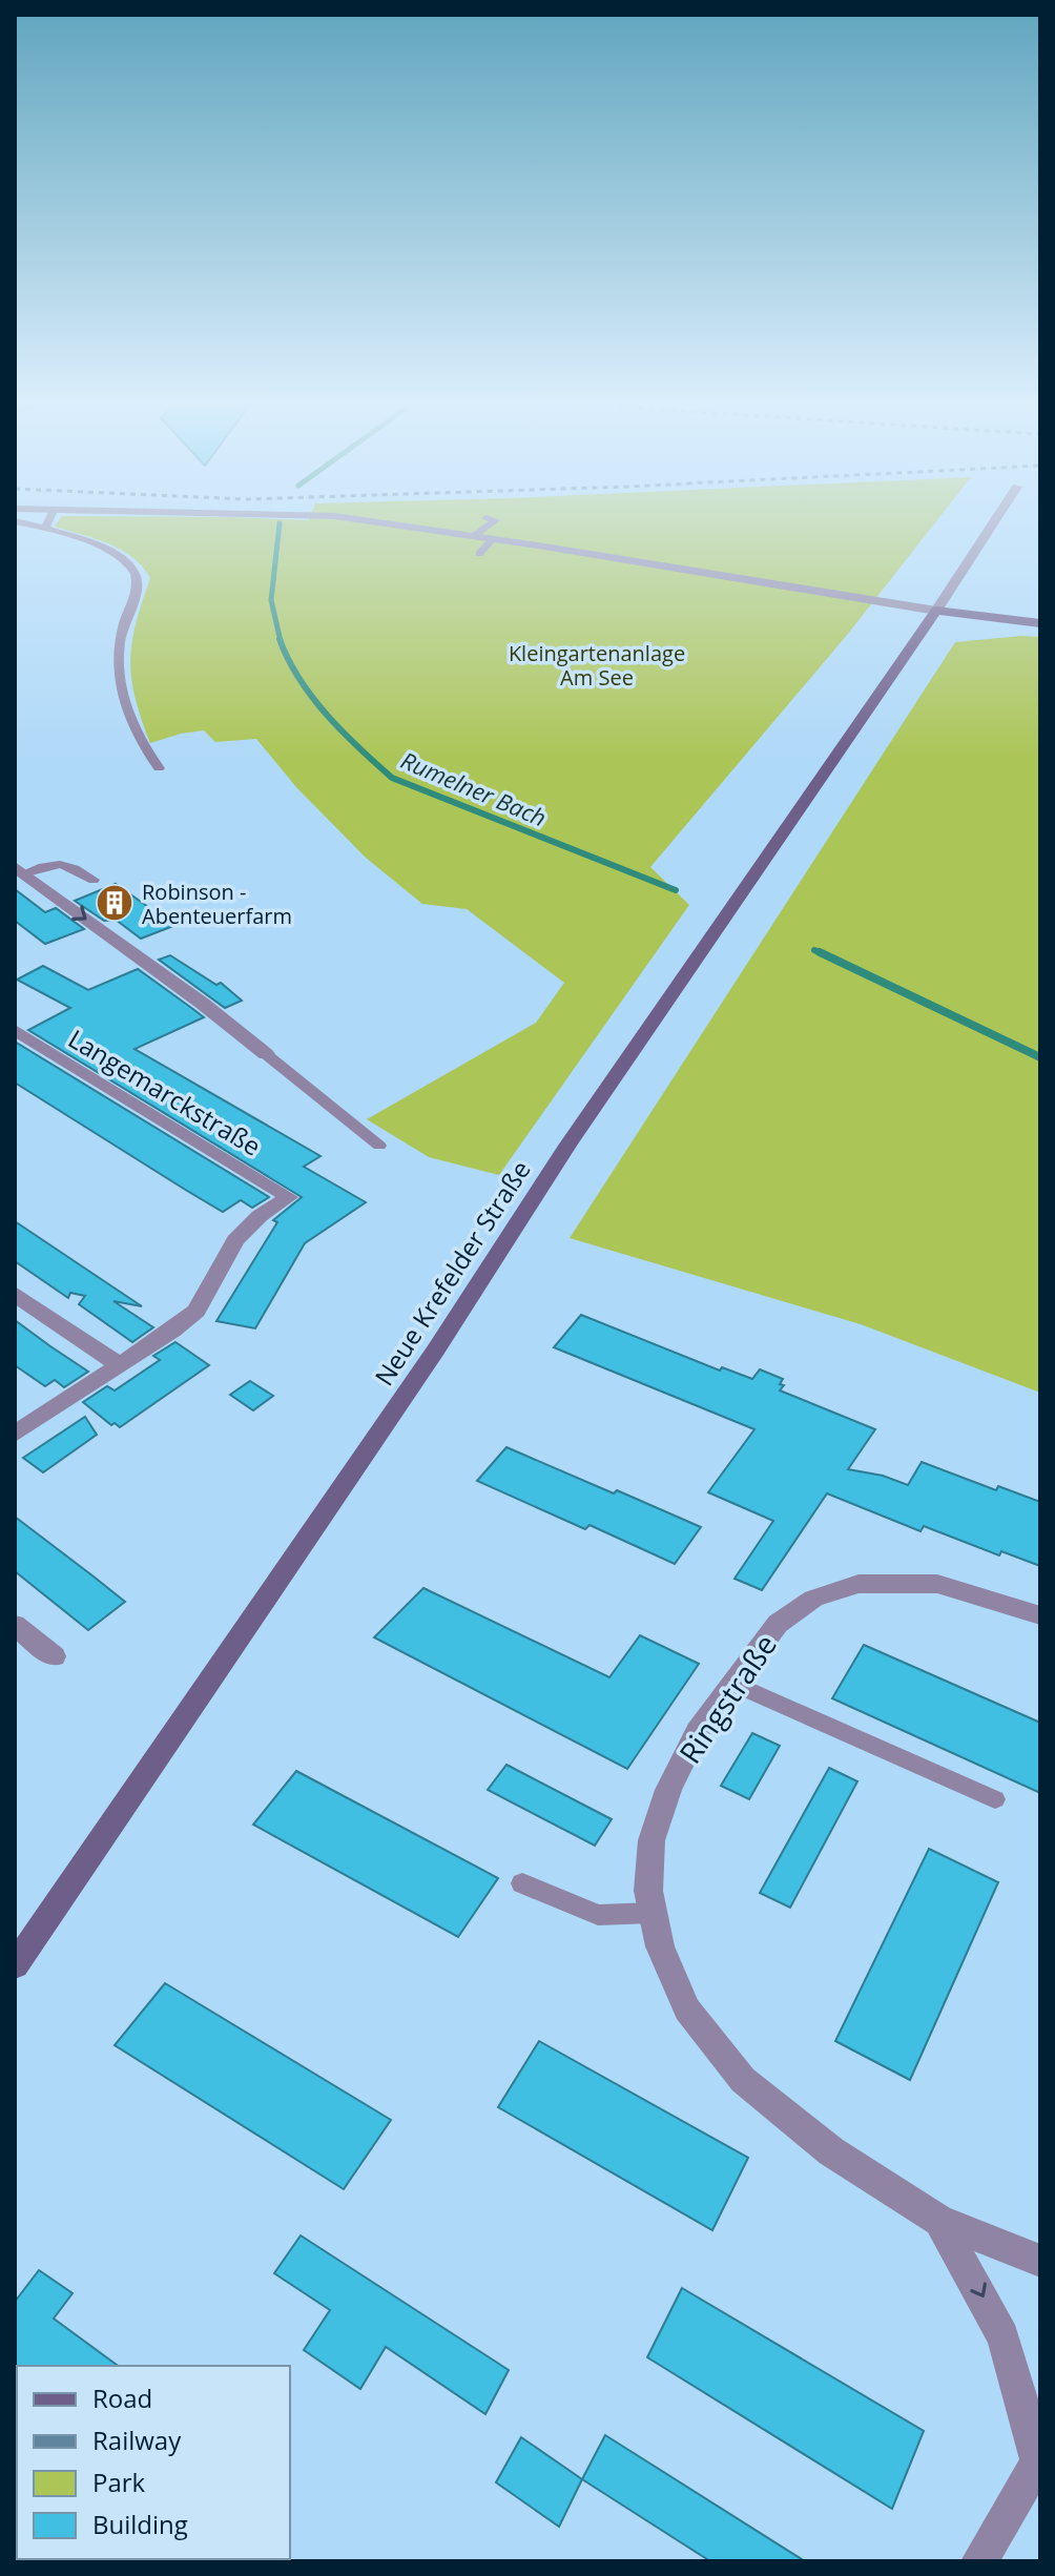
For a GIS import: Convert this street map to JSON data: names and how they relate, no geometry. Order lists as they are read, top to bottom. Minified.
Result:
{"streets":{"main road":["Neue Krefelder Straße"],"street":["Langemarckstraße","Ringstraße"]},"water":["Rumelner Bach"],"parks":["Kleingartenanlage Am See"],"places":{"building":["Robinson - Abenteuerfarm"]},"legend":["Road","Railway","Park","Building"]}
